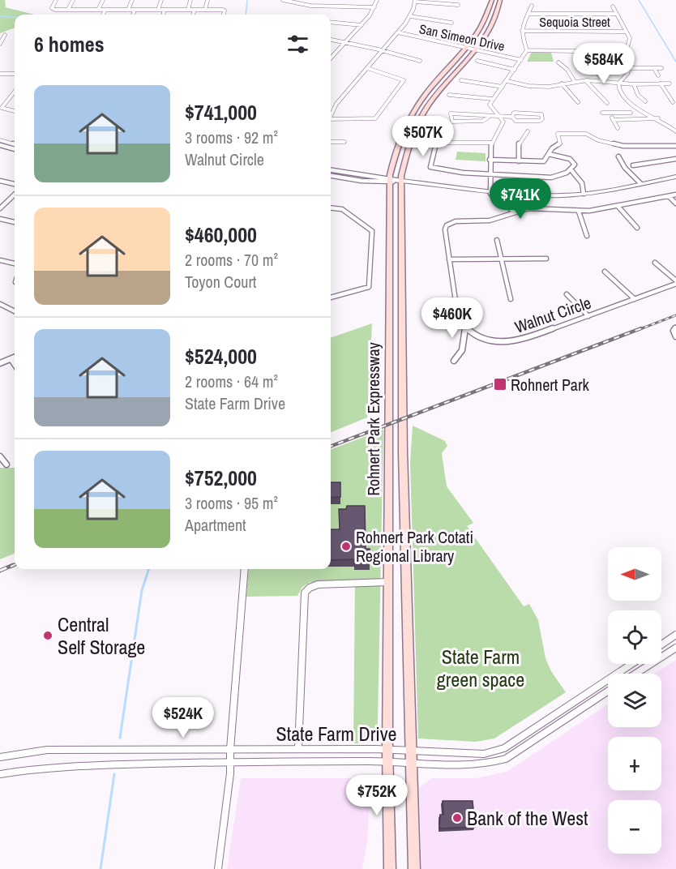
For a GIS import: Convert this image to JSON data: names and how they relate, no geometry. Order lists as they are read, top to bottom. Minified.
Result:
{"streets":{"main road":["Rohnert Park Expressway"],"street":["Sequoia Street","San Simeon Drive","Walnut Circle","State Farm Drive"]},"crossings":[["San Simeon Drive","Rohnert Park Expressway"],["Rohnert Park Expressway","State Farm Drive"]],"parks":["State Farm green space"],"places":{"transit":["Rohnert Park"],"other":["Rohnert Park Cotati Regional Library","Central Self Storage","Bank of the West"]},"north":"left","page":{"heading":"6 homes","price":["$584K","$507K","$741K","$460K","$524K","$752K"],"list":[{"name":"$741,000","note":"3 rooms · 92 m² · Walnut Circle"},{"name":"$460,000","note":"2 rooms · 70 m² · Toyon Court"},{"name":"$524,000","note":"2 rooms · 64 m² · State Farm Drive"},{"name":"$752,000","note":"3 rooms · 95 m² · Apartment"}],"map_buttons":["+","−"]}}
